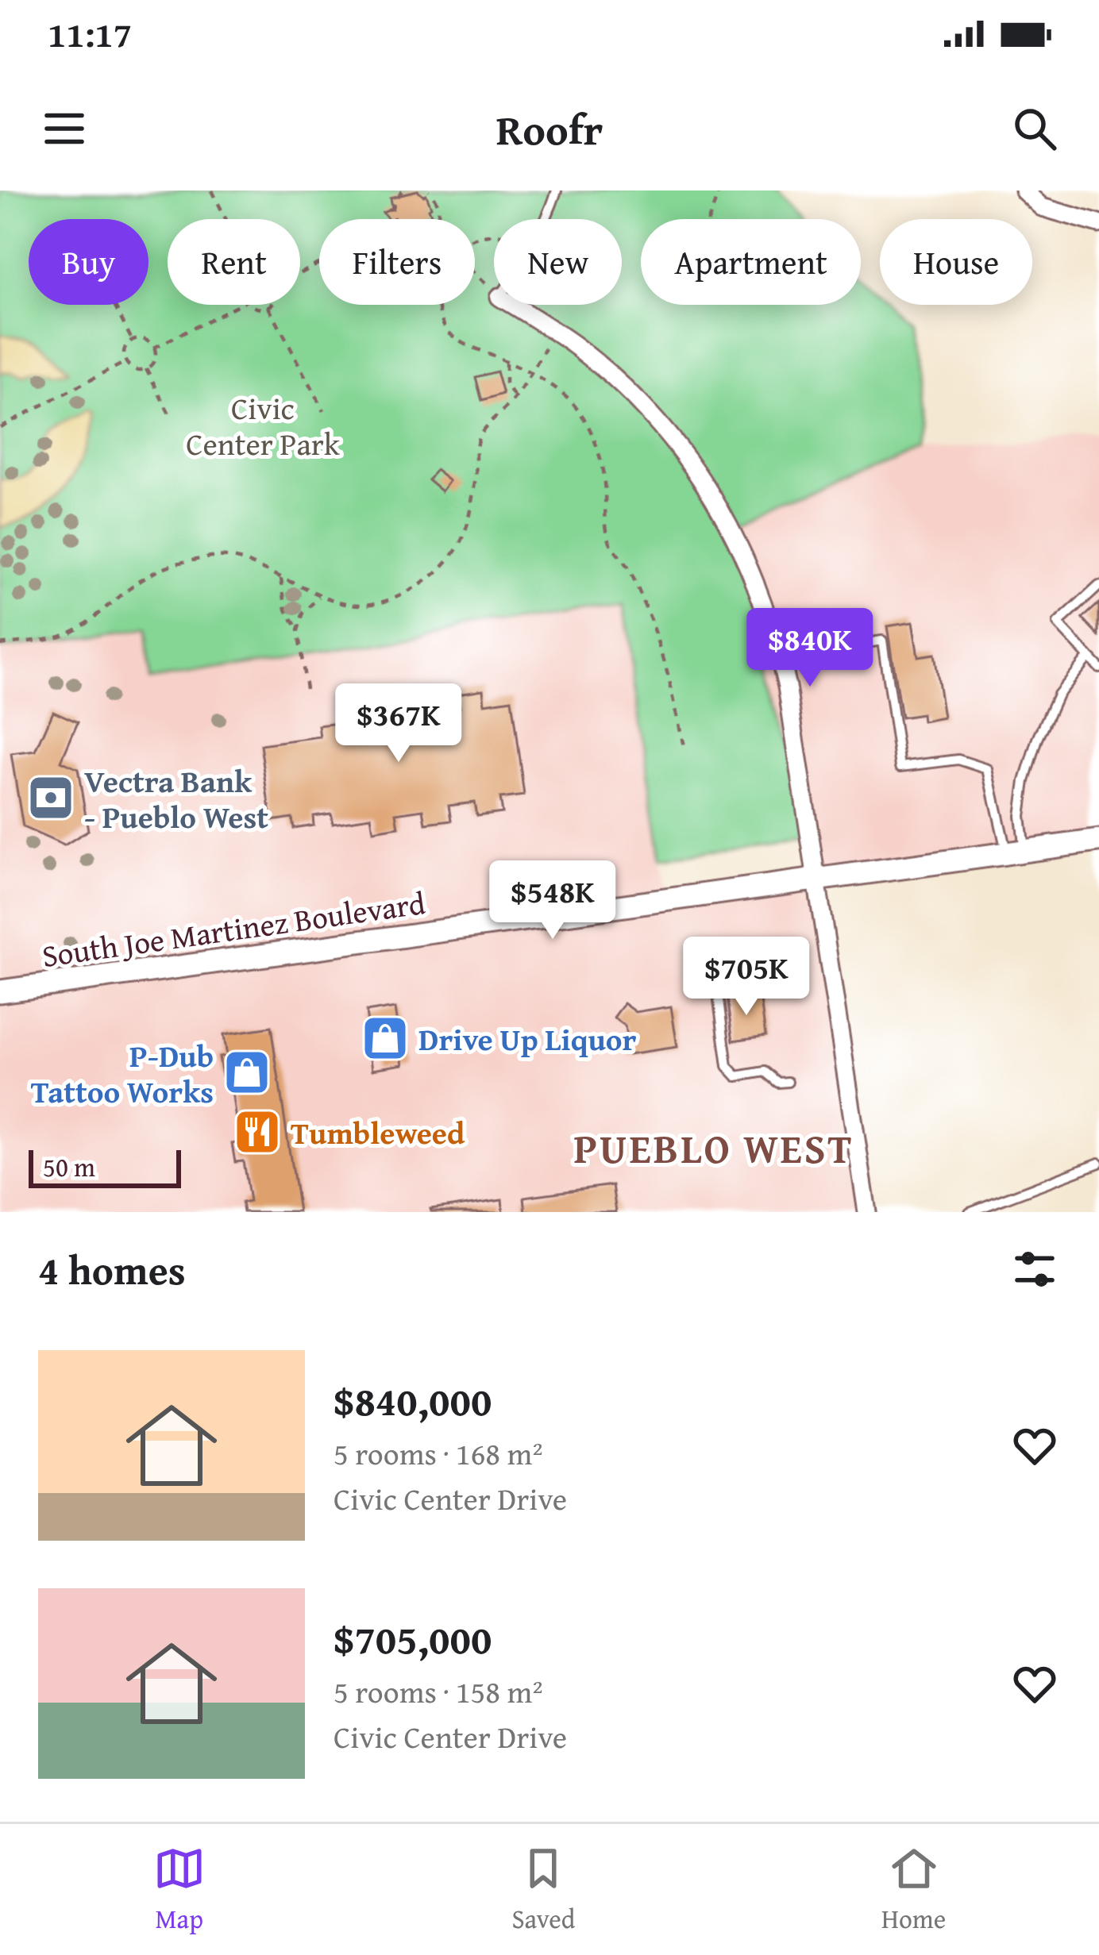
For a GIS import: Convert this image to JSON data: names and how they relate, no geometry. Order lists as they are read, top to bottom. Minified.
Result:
{"streets":{"main road":["South Joe Martinez Boulevard"]},"districts":["PUEBLO WEST"],"parks":["Civic Center Park"],"places":{"bank":["Vectra Bank - Pueblo West"],"shop":["Drive Up Liquor","P-Dub Tattoo Works"],"restaurant":["Tumbleweed"]},"scale_bar":"50 m","page":{"status":"11:17","header":"Roofr","chip":["Buy","Rent","Filters","New","Apartment","House"],"price":["$840K","$367K","$548K","$705K"],"scale":"50 m","heading":"4 homes","list":[{"name":"$840,000","note":"5 rooms · 168 m² · Civic Center Drive"},{"name":"$705,000","note":"5 rooms · 158 m² · Civic Center Drive"}],"tabs":["Map","Saved","Home"]}}
